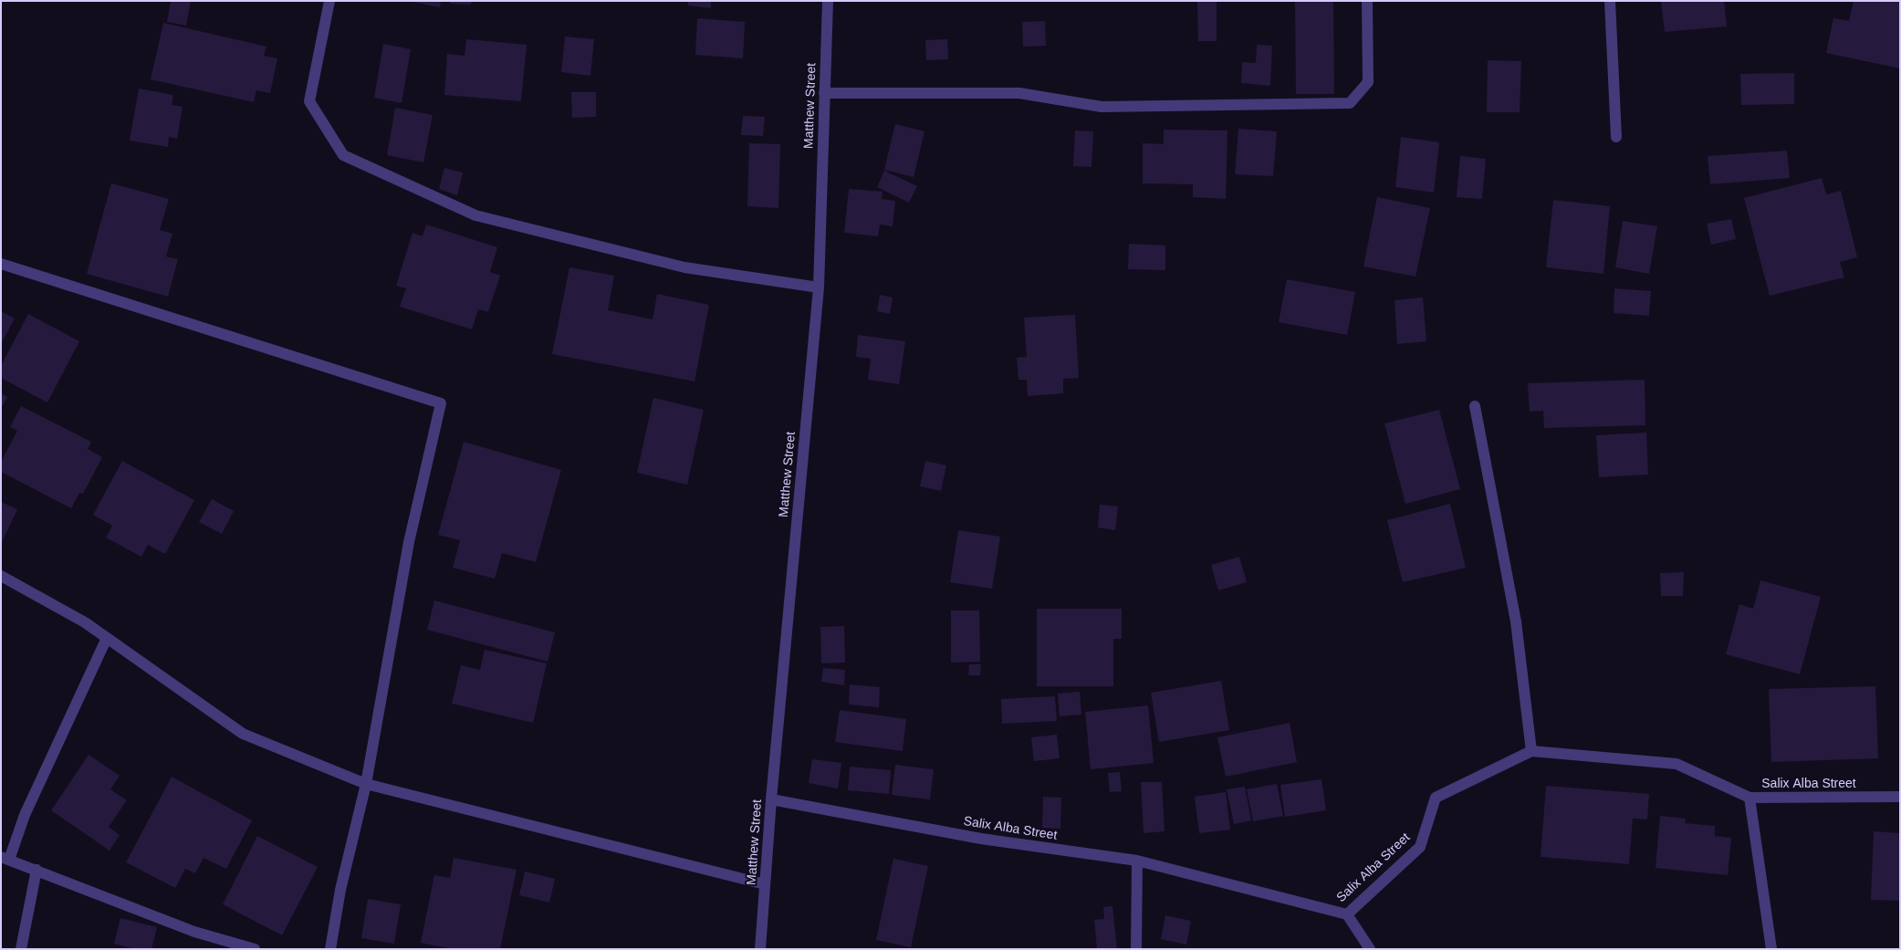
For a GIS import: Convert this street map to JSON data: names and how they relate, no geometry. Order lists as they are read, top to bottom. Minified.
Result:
{"streets":{"street":["Matthew Street","Salix Alba Street"]},"crossings":[["Matthew Street","Salix Alba Street"]]}
